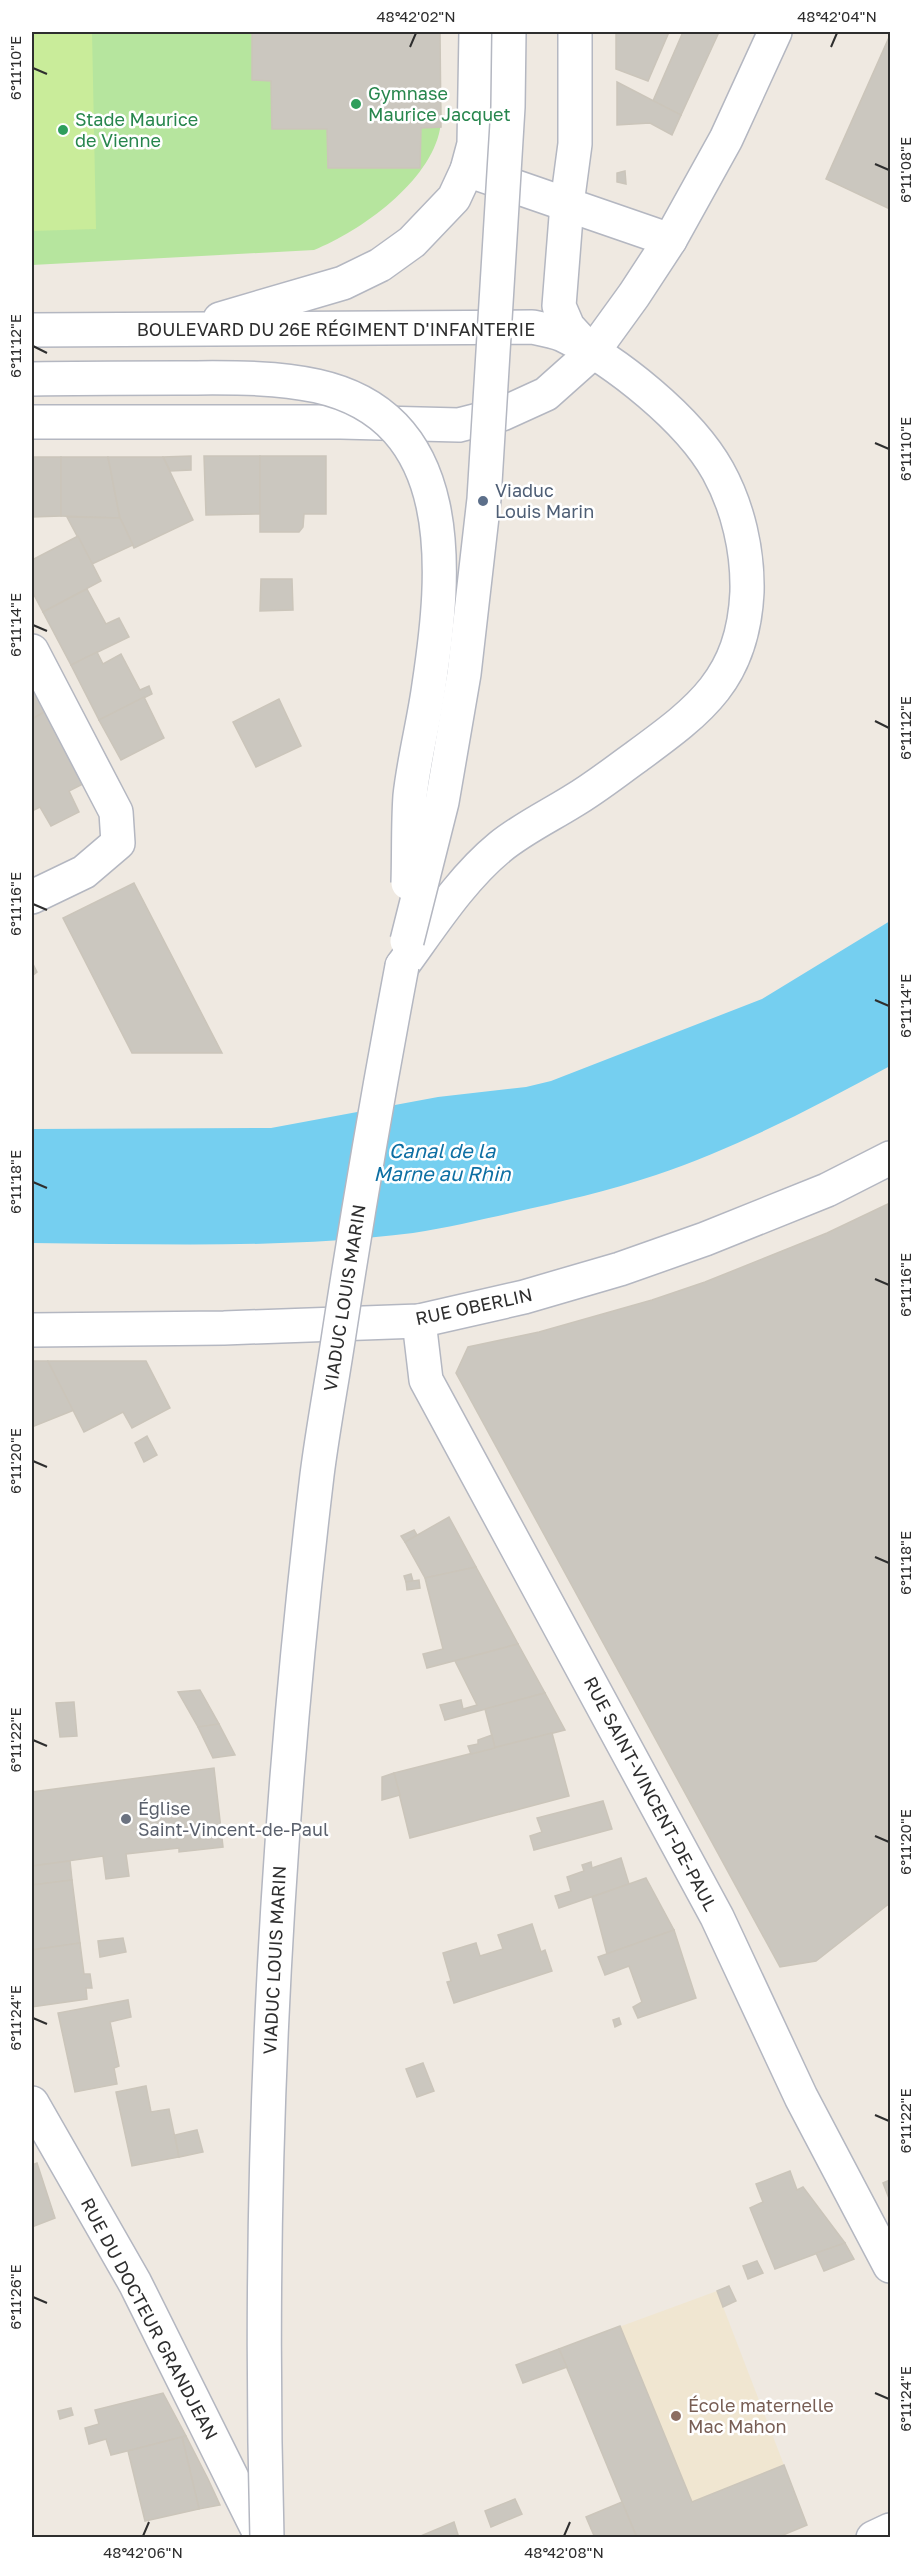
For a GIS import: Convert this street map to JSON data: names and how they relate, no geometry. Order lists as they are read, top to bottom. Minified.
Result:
{"streets":{"main road":["BOULEVARD DU 26E RÉGIMENT D'INFANTERIE","VIADUC LOUIS MARIN","RUE OBERLIN","RUE SAINT-VINCENT-DE-PAUL","RUE DU DOCTEUR GRANDJEAN"]},"crossings":[["RUE OBERLIN","RUE SAINT-VINCENT-DE-PAUL"]],"water":["Canal de la Marne au Rhin"],"places":["Gymnase Maurice Jacquet","Stade Maurice de Vienne","Viaduc Louis Marin","Église Saint-Vincent-de-Paul","École maternelle Mac Mahon"],"coordinates":["48°42'02\"N","48°42'04\"N","6°11'10\"E","6°11'08\"E","6°11'12\"E","6°11'14\"E","6°11'16\"E","6°11'18\"E","6°11'20\"E","6°11'22\"E","6°11'24\"E","6°11'26\"E","48°42'06\"N","48°42'08\"N"]}
